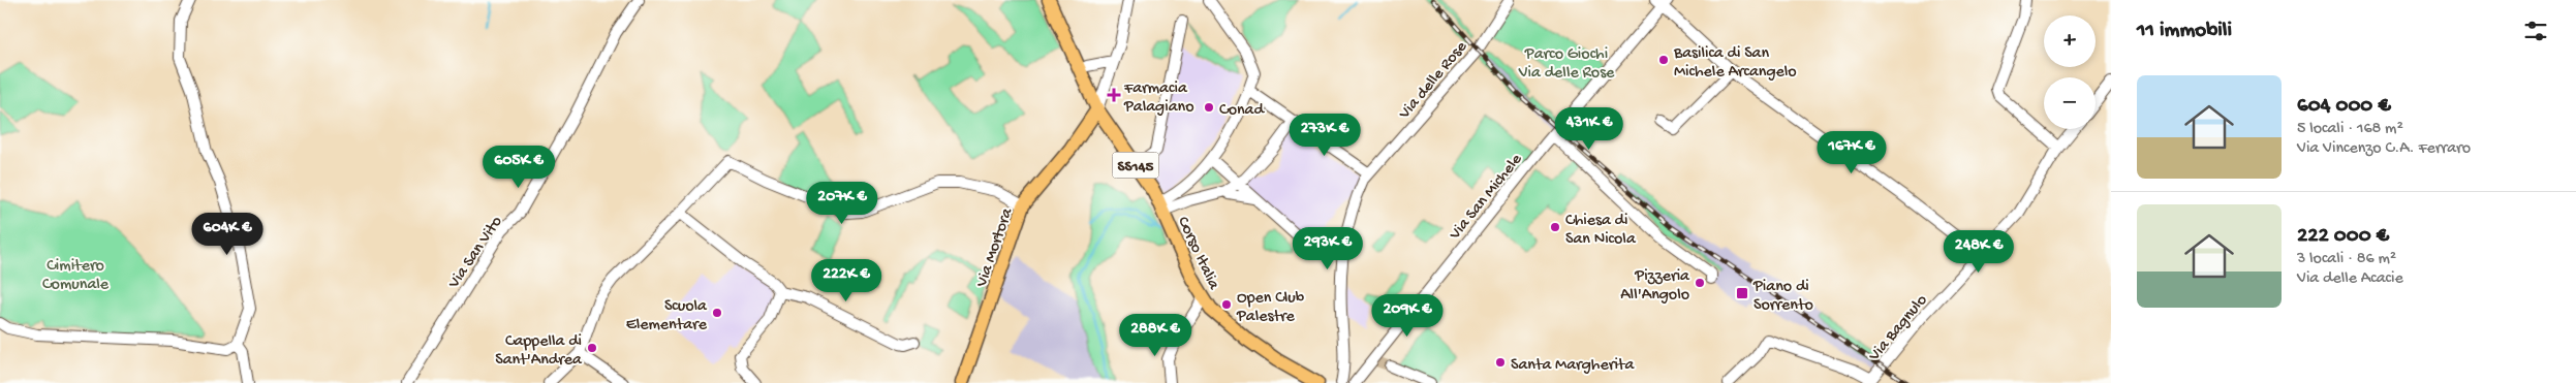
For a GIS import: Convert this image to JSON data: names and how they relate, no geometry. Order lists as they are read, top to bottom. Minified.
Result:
{"streets":{"main road":["SS145","Via Mortora","Corso Italia"],"street":["Via delle Rose","Via San Michele","Via San Vito","Via Bagnulo"]},"crossings":[["Via Mortora","Corso Italia"]],"parks":["Parco Giochi Via delle Rose","Cimitero Comunale"],"places":{"other":["Basilica di San Michele Arcangelo","Conad","Chiesa di San Nicola","Pizzeria All'Angolo","Open Club Palestre","Scuola Elementare","Cappella di Sant'Andrea","Santa Margherita"],"health":["Farmacia Palagiano"],"transit":["Piano di Sorrento"]},"page":{"heading":"11 immobili","map_buttons":["+","−"],"list":[{"name":"604 000 €","note":"5 locali · 168 m² · Via Vincenzo C.A. Ferraro"},{"name":"222 000 €","note":"3 locali · 86 m² · Via delle Acacie"}],"price":["431K €","273K €","167K €","605K €","207K €","604K €","293K €","248K €","222K €","209K €","288K €"]}}
